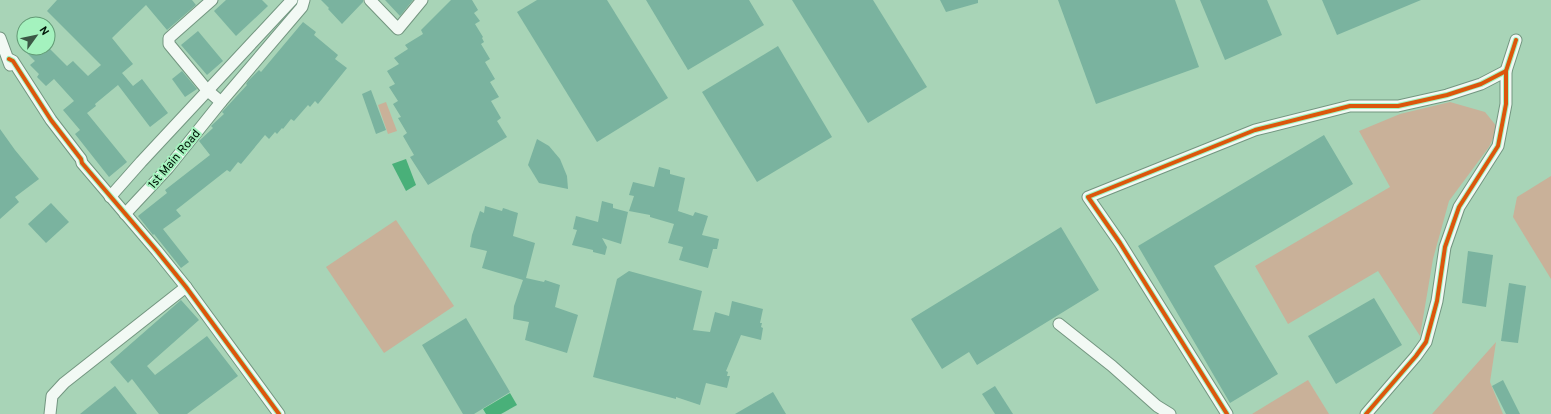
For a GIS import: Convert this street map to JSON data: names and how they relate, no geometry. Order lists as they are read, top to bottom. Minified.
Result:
{"streets":{"street":["1st Main Road"]},"north":"top right"}
